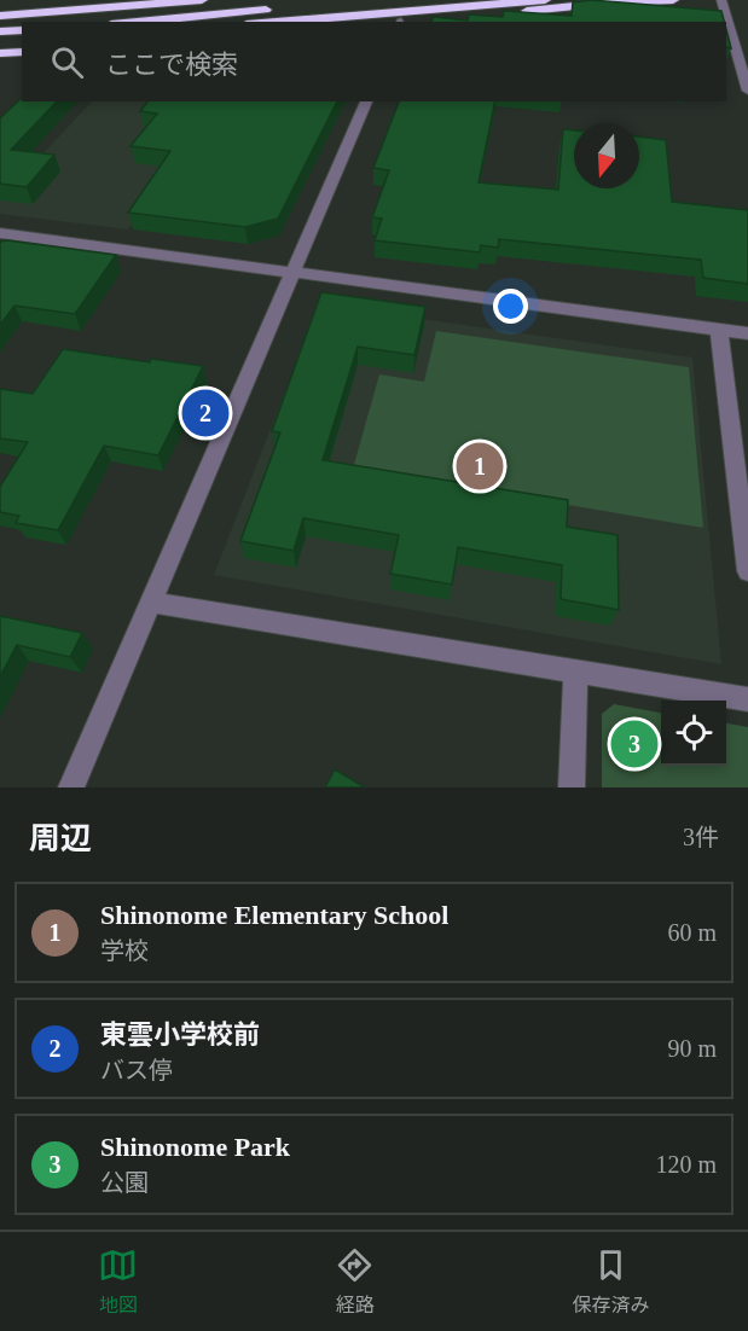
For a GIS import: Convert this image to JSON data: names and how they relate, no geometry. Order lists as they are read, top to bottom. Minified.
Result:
{"north":"bottom","page":{"search":"ここで検索","pins":["2","1","3"],"heading":["周辺","3件"],"list":[{"mark":"1","name":"Shinonome Elementary School","note":"学校","value":"60 m"},{"mark":"2","name":"東雲小学校前","note":"バス停","value":"90 m"},{"mark":"3","name":"Shinonome Park","note":"公園","value":"120 m"}],"nav":["地図","経路","保存済み"]}}
